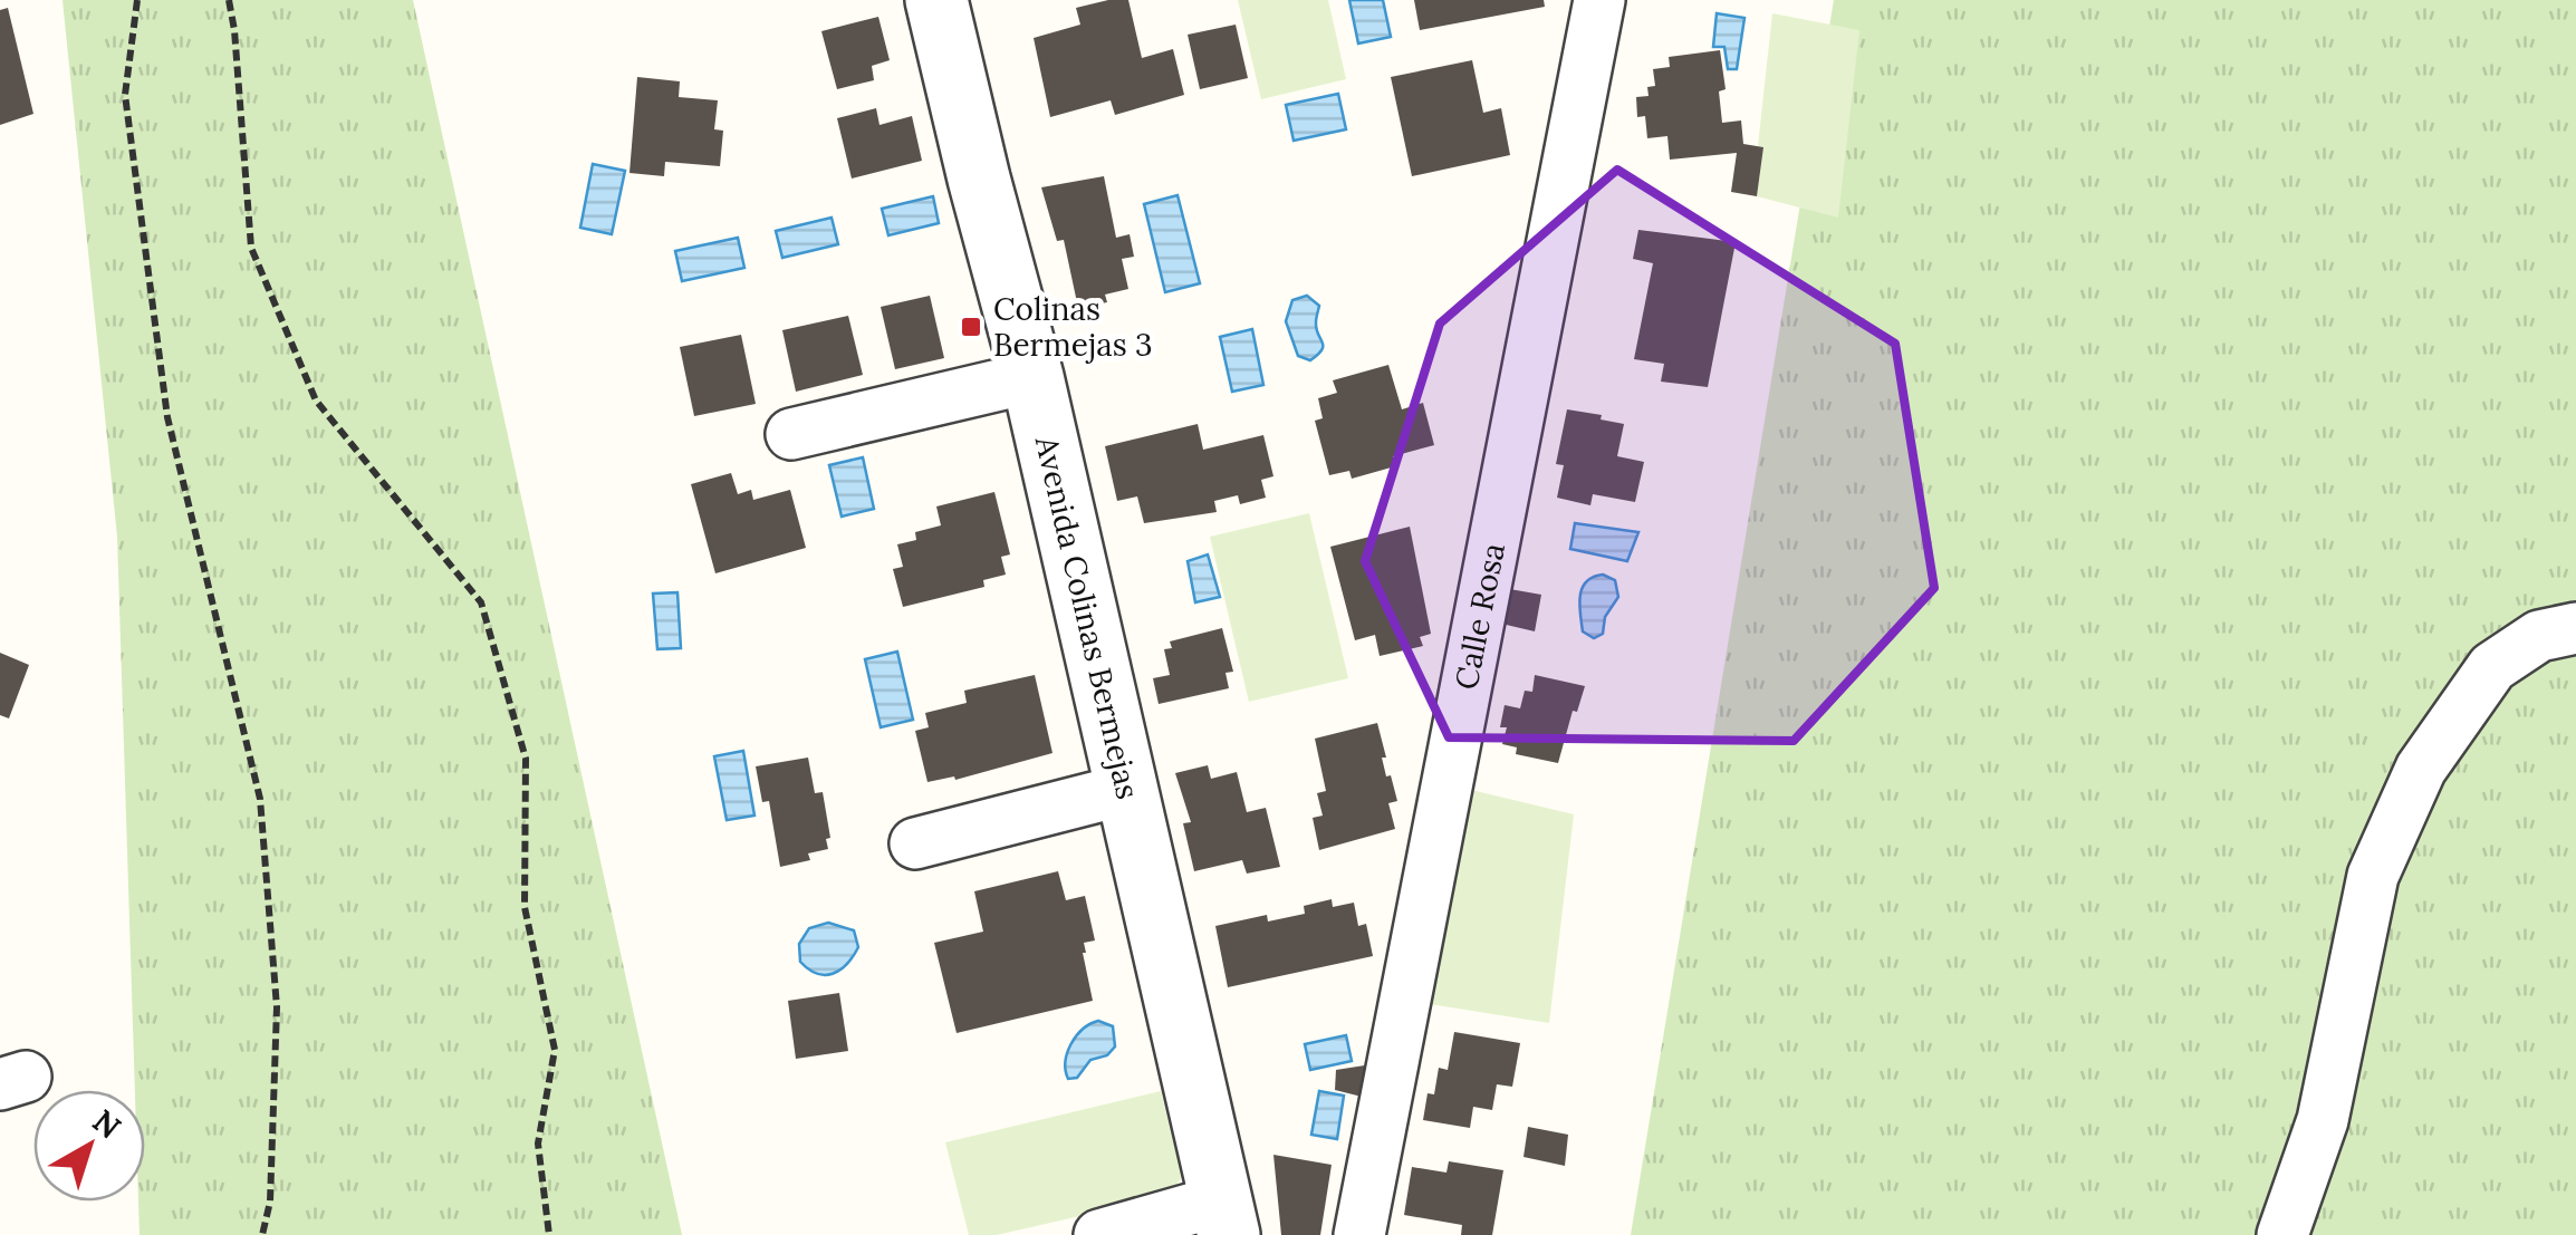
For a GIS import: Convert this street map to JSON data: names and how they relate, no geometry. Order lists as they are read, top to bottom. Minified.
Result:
{"streets":{"street":["Avenida Colinas Bermejas","Calle Rosa"]},"places":{"transit":["Colinas Bermejas 3"]},"north":"top right"}
